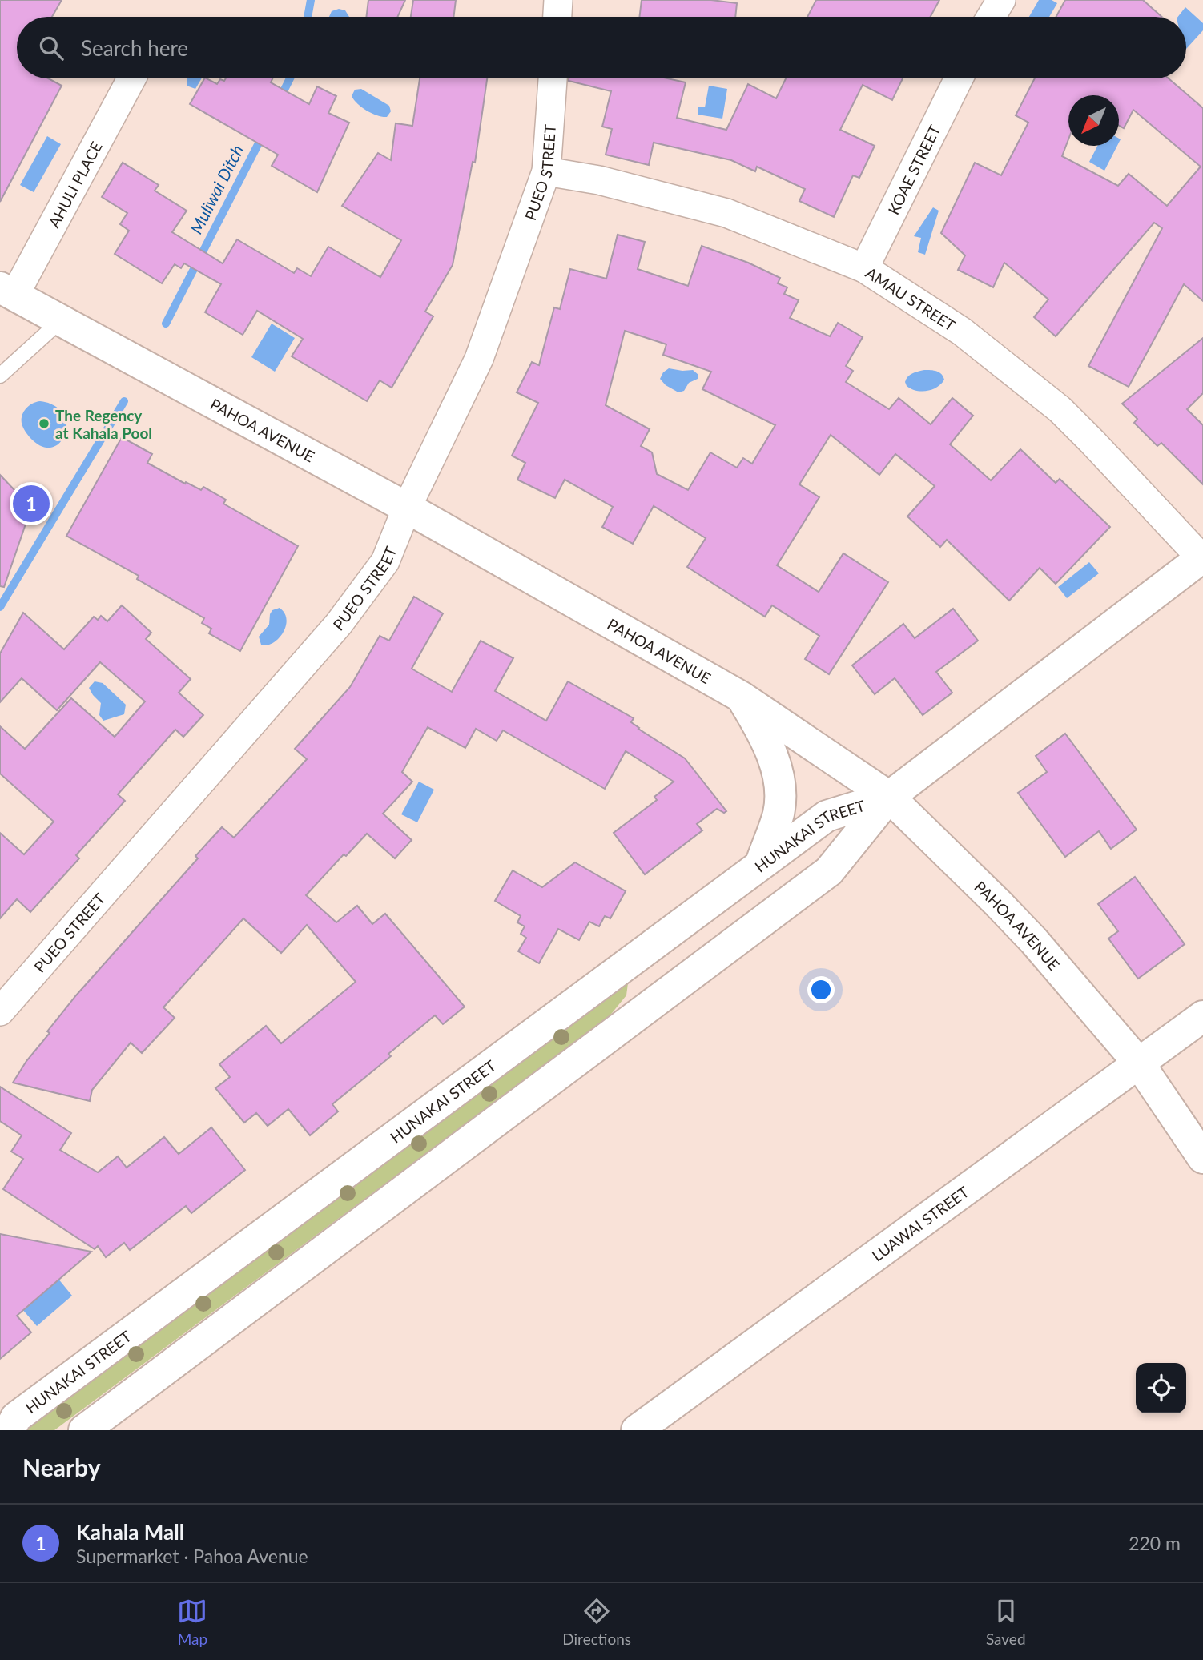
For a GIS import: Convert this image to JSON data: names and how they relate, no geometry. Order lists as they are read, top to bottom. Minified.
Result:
{"streets":{"street":["KOAE STREET","PUEO STREET","AHULI PLACE","AMAU STREET","PAHOA AVENUE","HUNAKAI STREET","LUAWAI STREET"]},"crossings":[["KOAE STREET","AMAU STREET"],["PUEO STREET","AMAU STREET"],["PUEO STREET","PAHOA AVENUE"],["AHULI PLACE","PAHOA AVENUE"],["AMAU STREET","HUNAKAI STREET"],["PAHOA AVENUE","HUNAKAI STREET"],["PAHOA AVENUE","LUAWAI STREET"]],"water":["Muliwai Ditch"],"places":["The Regency at Kahala Pool"],"north":"bottom left","page":{"search":"Search here","pins":"1","heading":"Nearby","list":[{"mark":"1","name":"Kahala Mall","note":"Supermarket · Pahoa Avenue","value":"220 m"}],"nav":["Map","Directions","Saved"]}}
